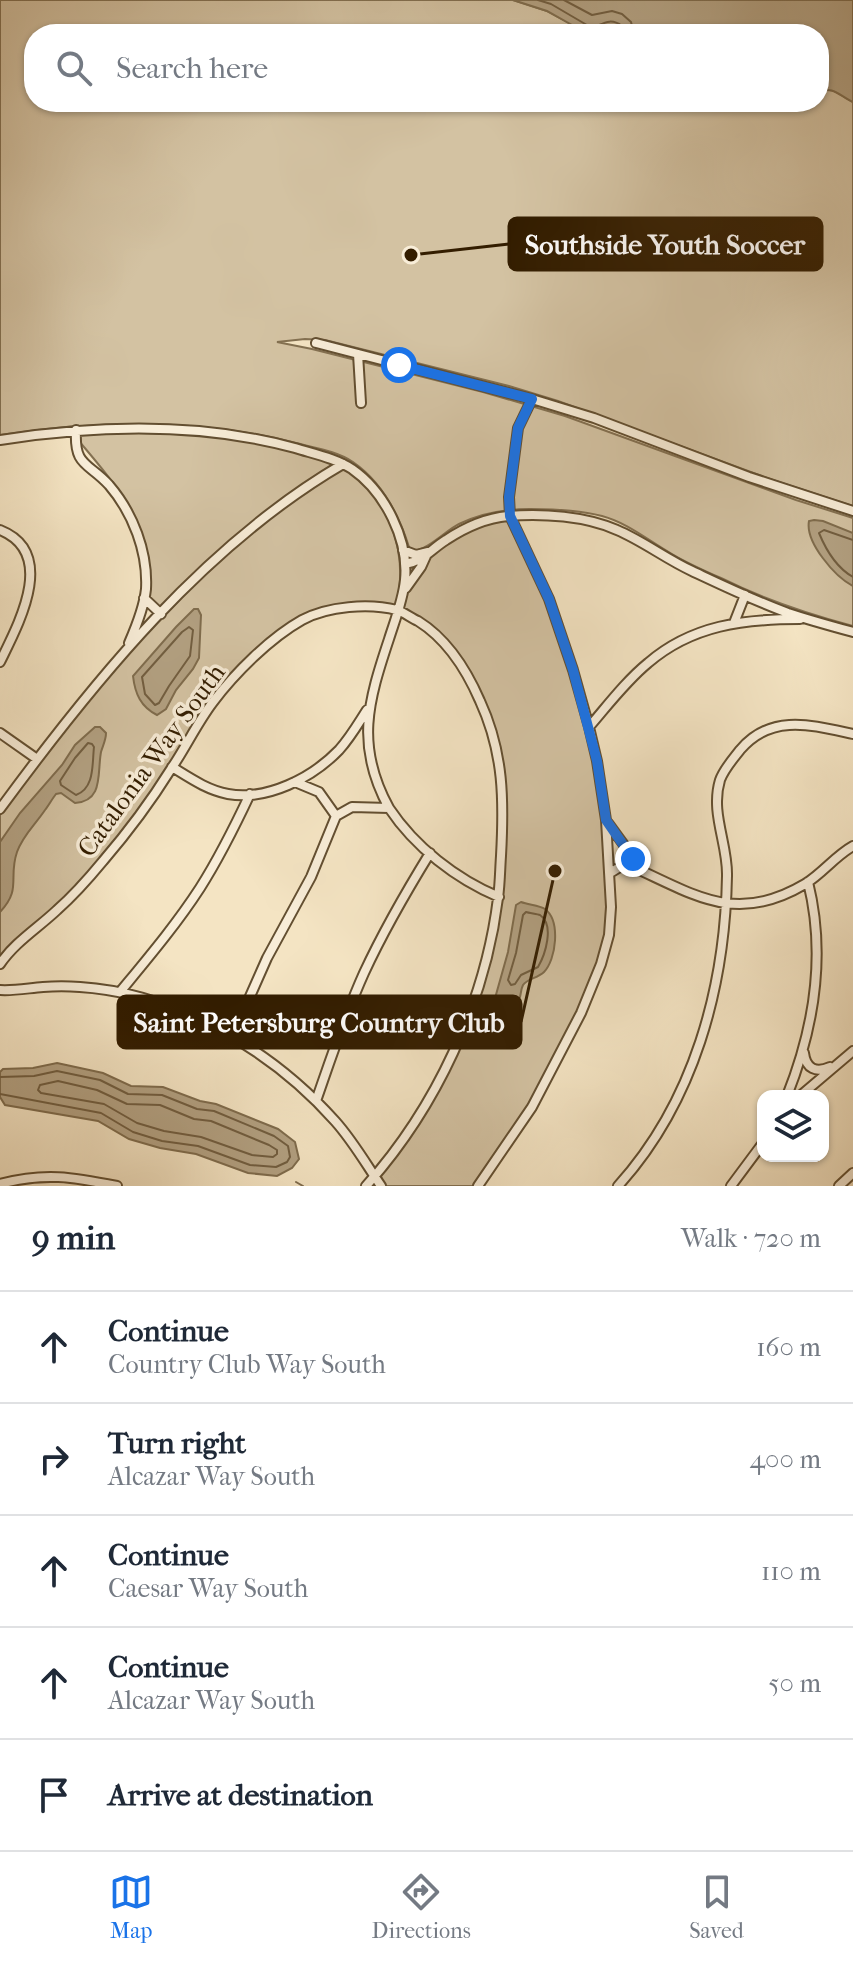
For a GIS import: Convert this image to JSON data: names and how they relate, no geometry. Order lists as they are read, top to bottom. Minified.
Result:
{"streets":{"street":["Catalonia Way South"]},"places":["Southside Youth Soccer","Saint Petersburg Country Club"],"page":{"search":"Search here","heading":["9 min","Walk · 720 m"],"list":[["Continue","Country Club Way South","160 m"],["Turn right","Alcazar Way South","400 m"],["Continue","Caesar Way South","110 m"],["Continue","Alcazar Way South","50 m"],"Arrive at destination"],"nav":["Map","Directions","Saved"]}}
